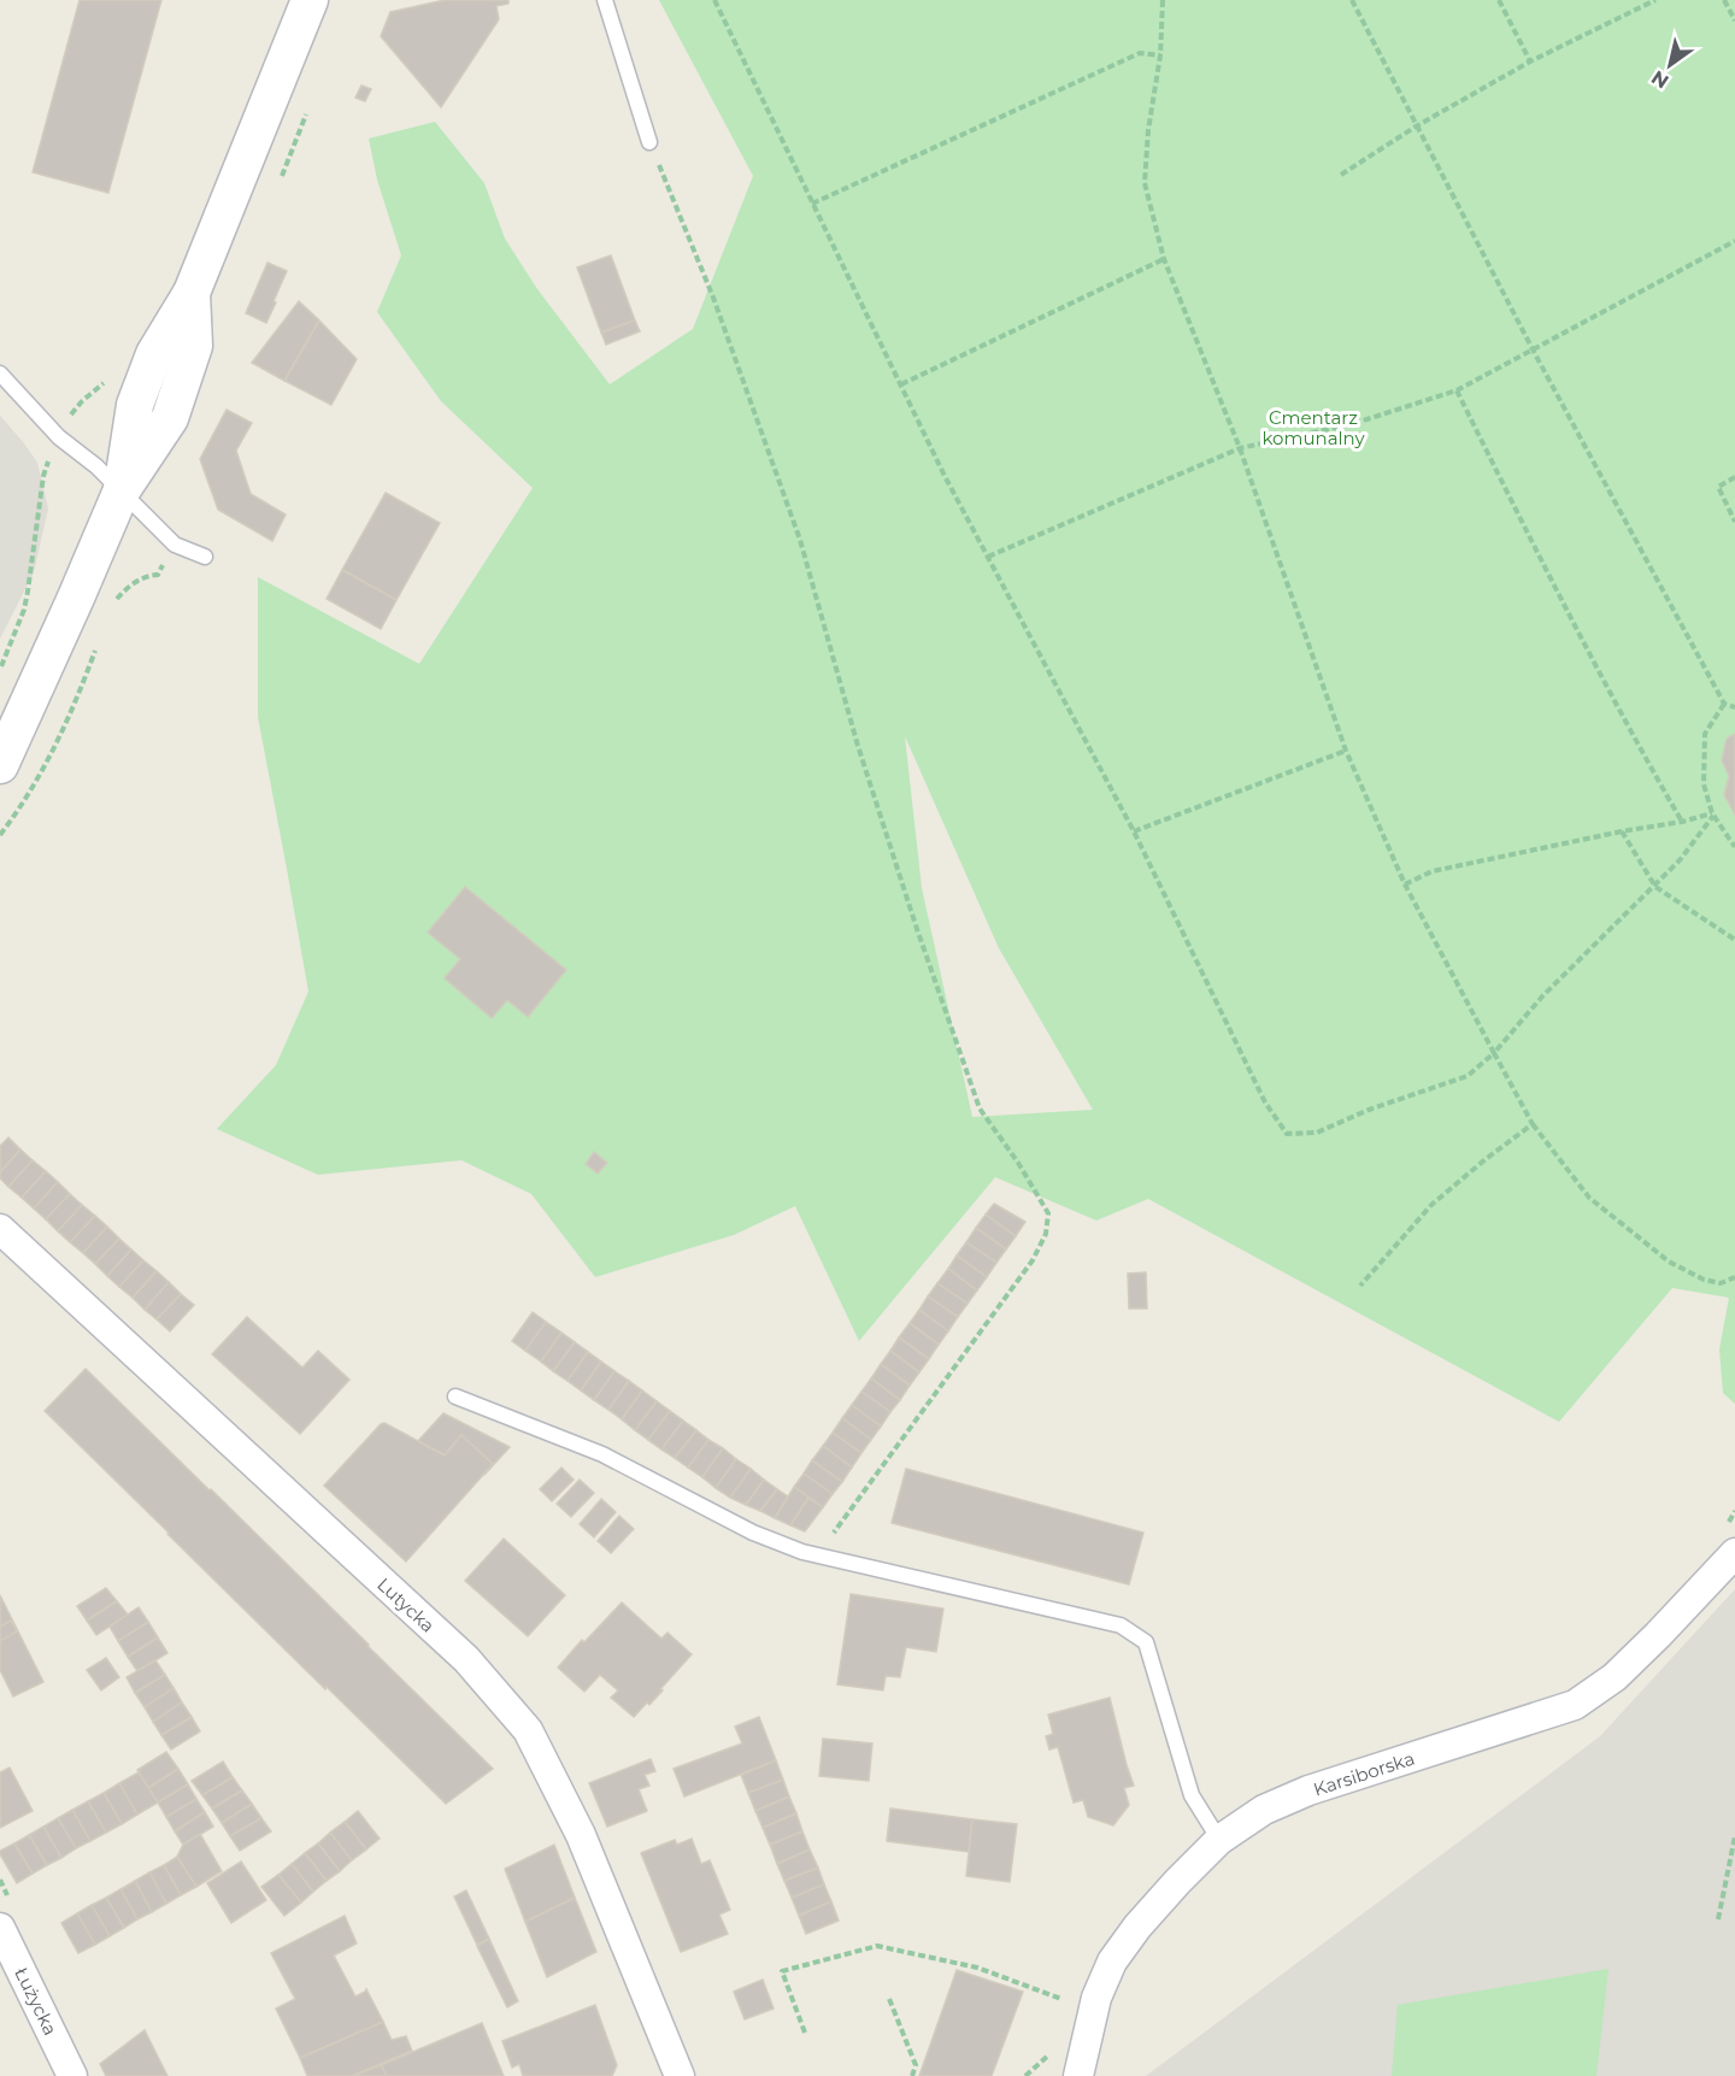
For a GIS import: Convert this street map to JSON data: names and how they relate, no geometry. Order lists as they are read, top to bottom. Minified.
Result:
{"streets":{"street":["Lutycka","Karsiborska","Łużycka"]},"parks":["Cmentarz komunalny"],"north":"bottom left"}
